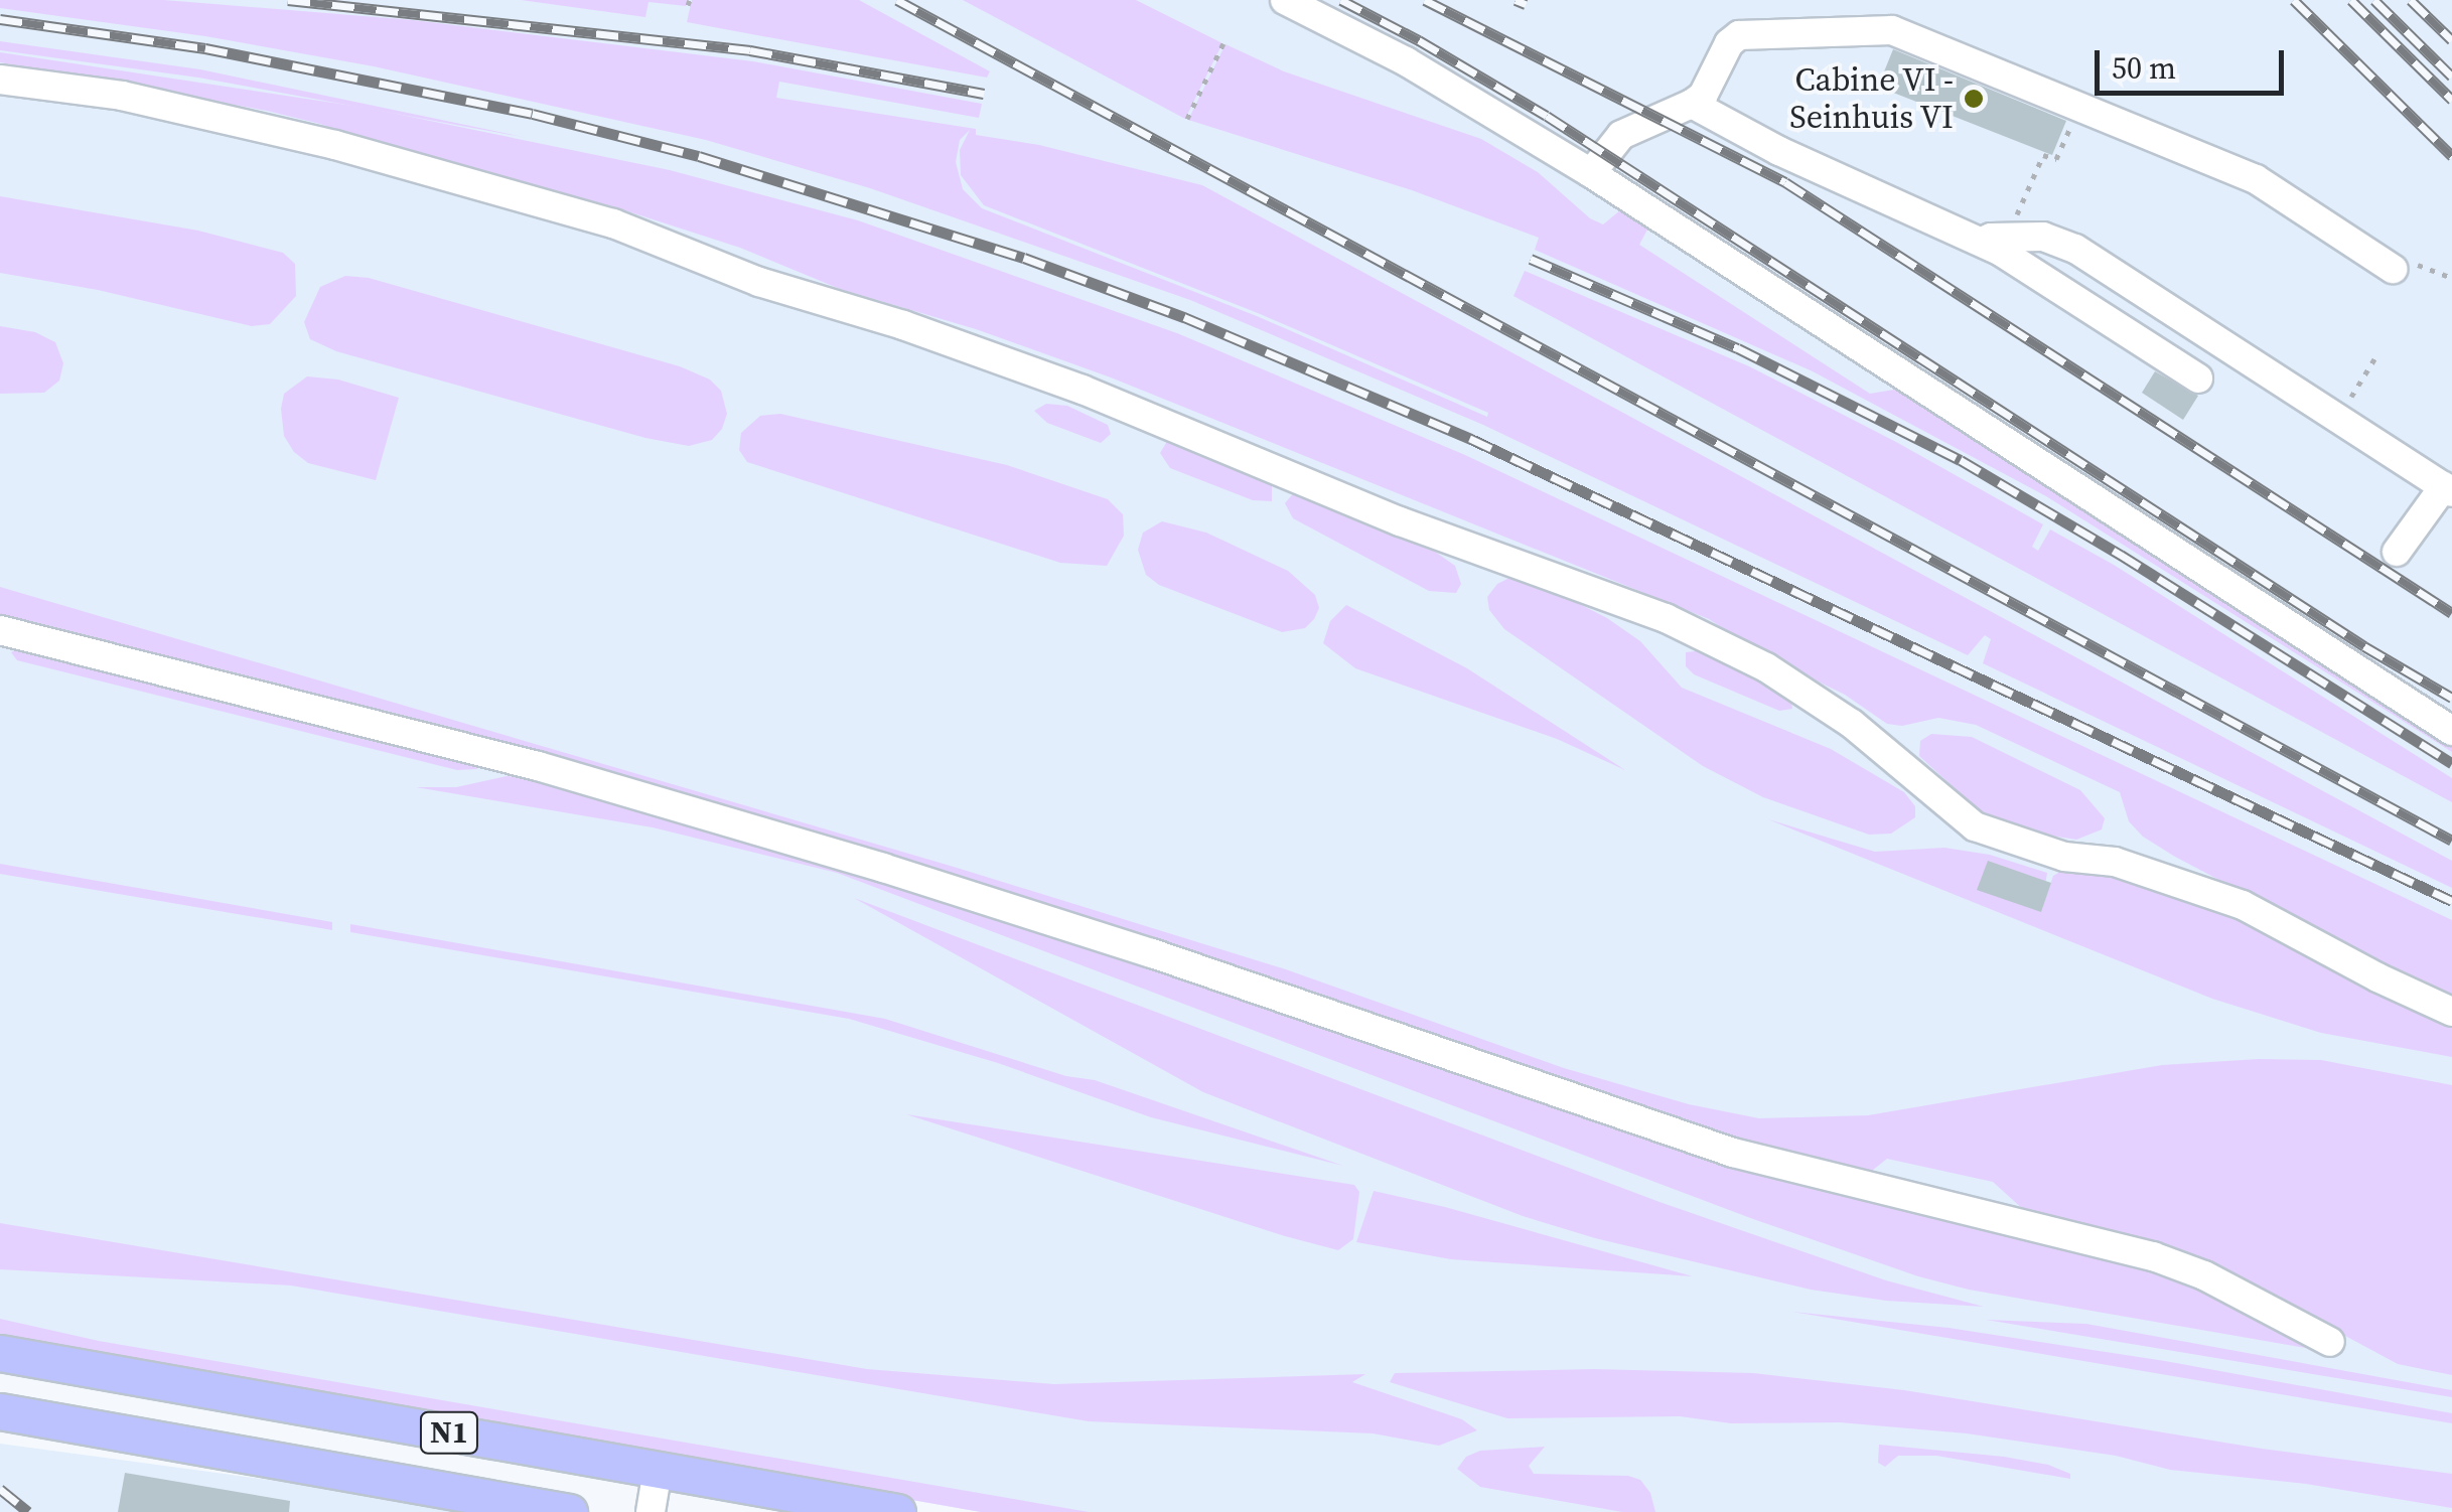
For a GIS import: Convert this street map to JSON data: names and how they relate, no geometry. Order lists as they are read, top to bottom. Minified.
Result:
{"streets":{"main road":["N1"]},"places":["Cabine VI - Seinhuis VI"],"scale_bar":"50 m"}
